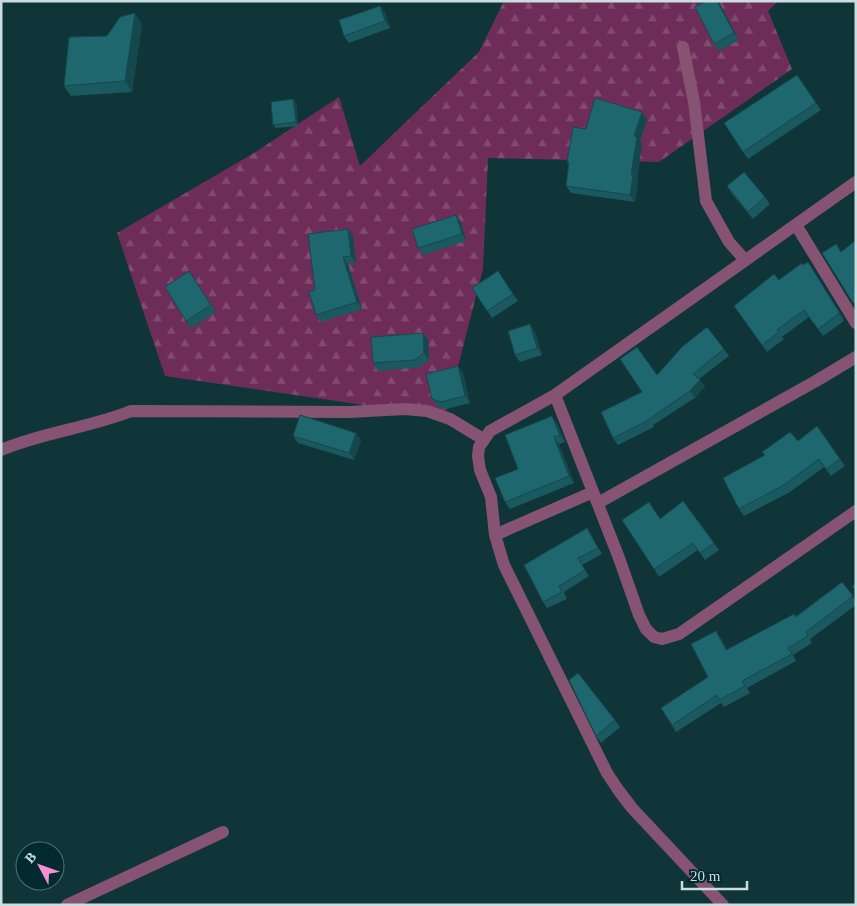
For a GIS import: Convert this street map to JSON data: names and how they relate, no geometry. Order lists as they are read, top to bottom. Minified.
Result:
{"scale_bar":"20 m","north":"top left"}
